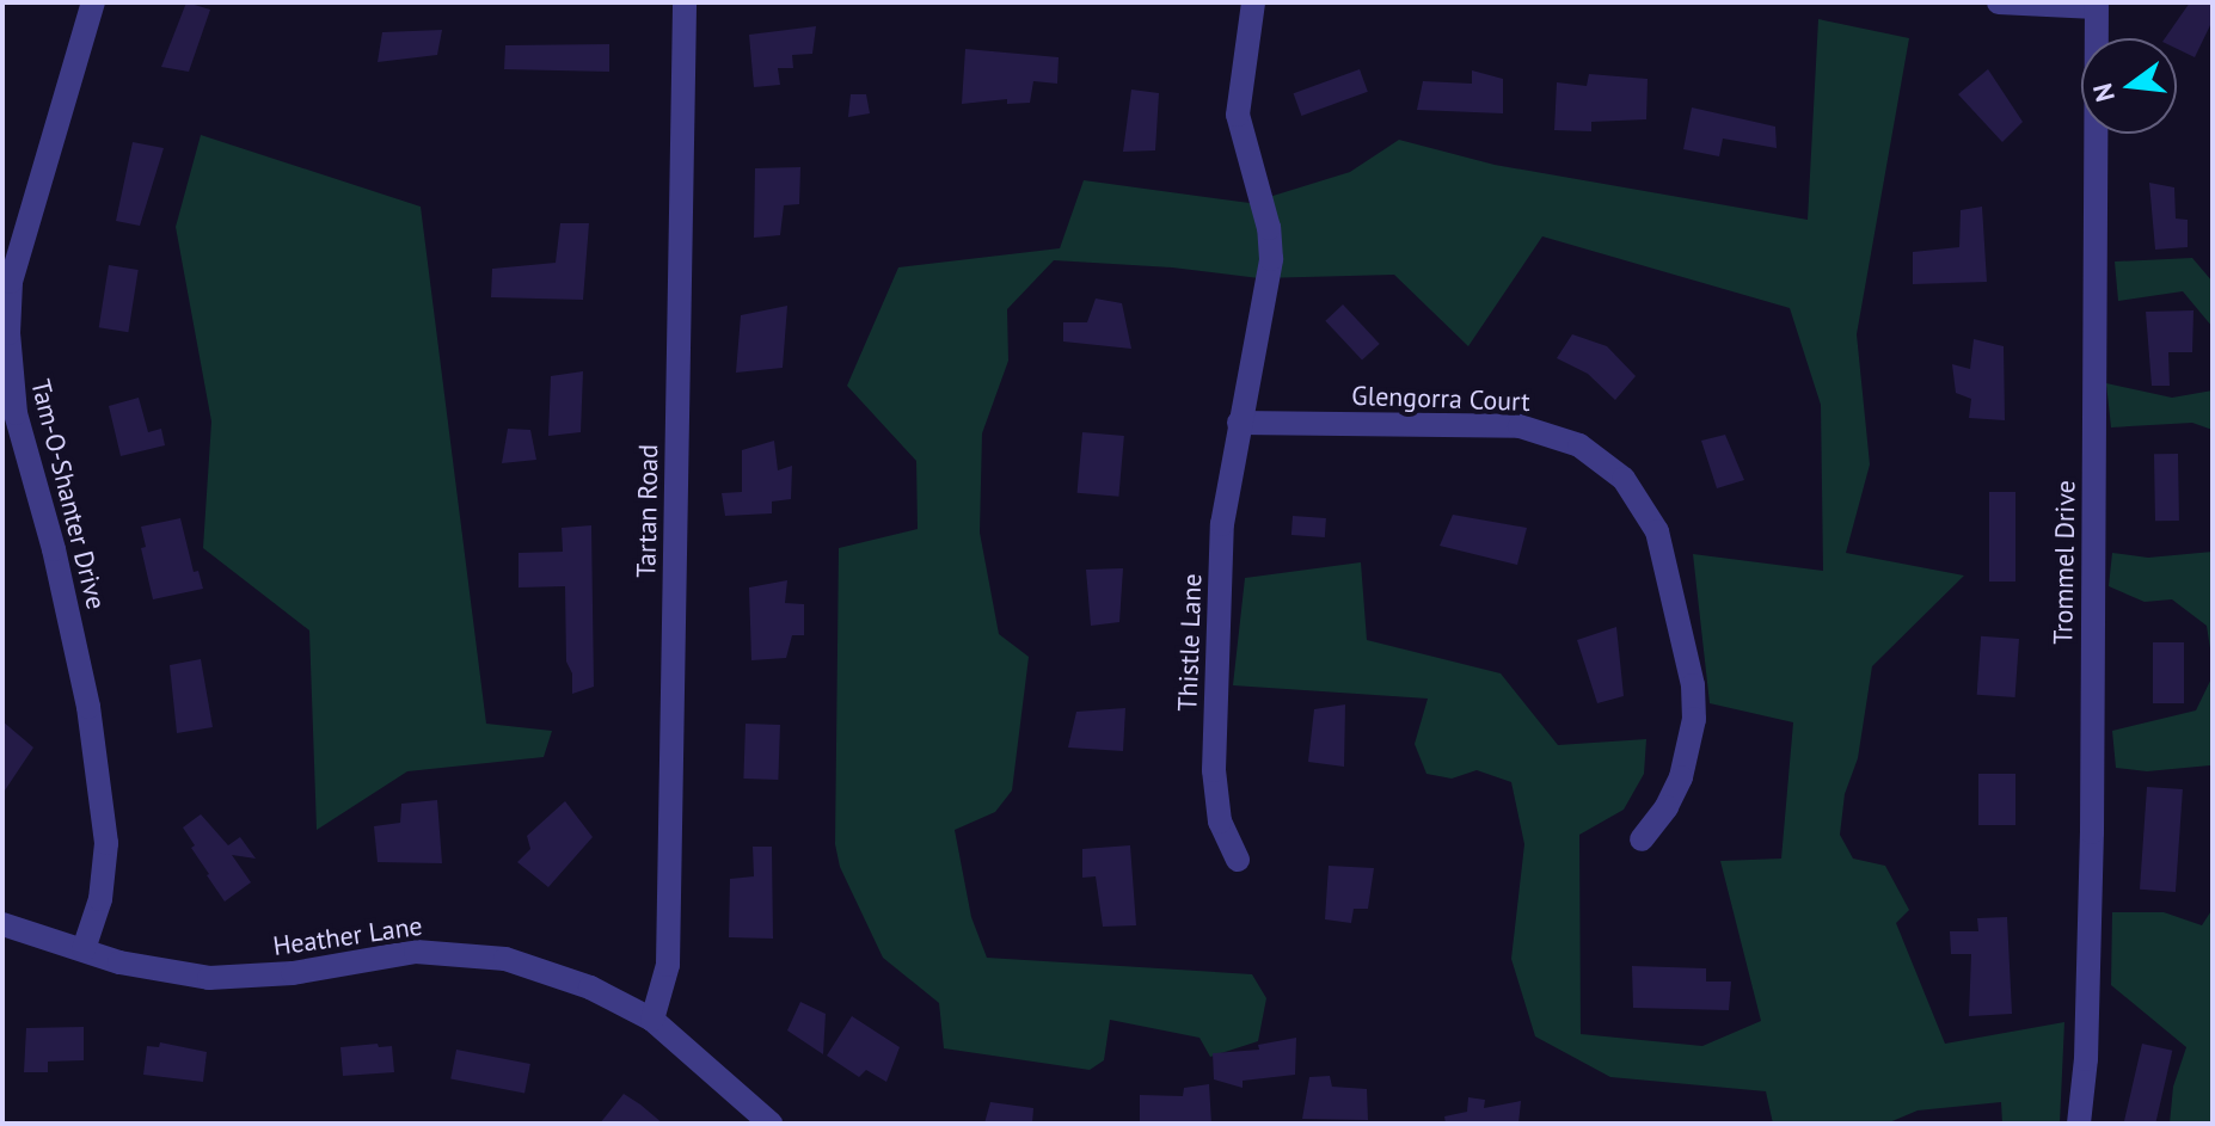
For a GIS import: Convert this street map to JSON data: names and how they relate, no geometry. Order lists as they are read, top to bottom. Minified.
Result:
{"streets":{"street":["Glengorra Court","Tam-O-Shanter Drive","Tartan Road","Trommel Drive","Thistle Lane","Heather Lane"]},"crossings":[["Glengorra Court","Thistle Lane"],["Tam-O-Shanter Drive","Heather Lane"],["Tartan Road","Heather Lane"]],"north":"left"}
